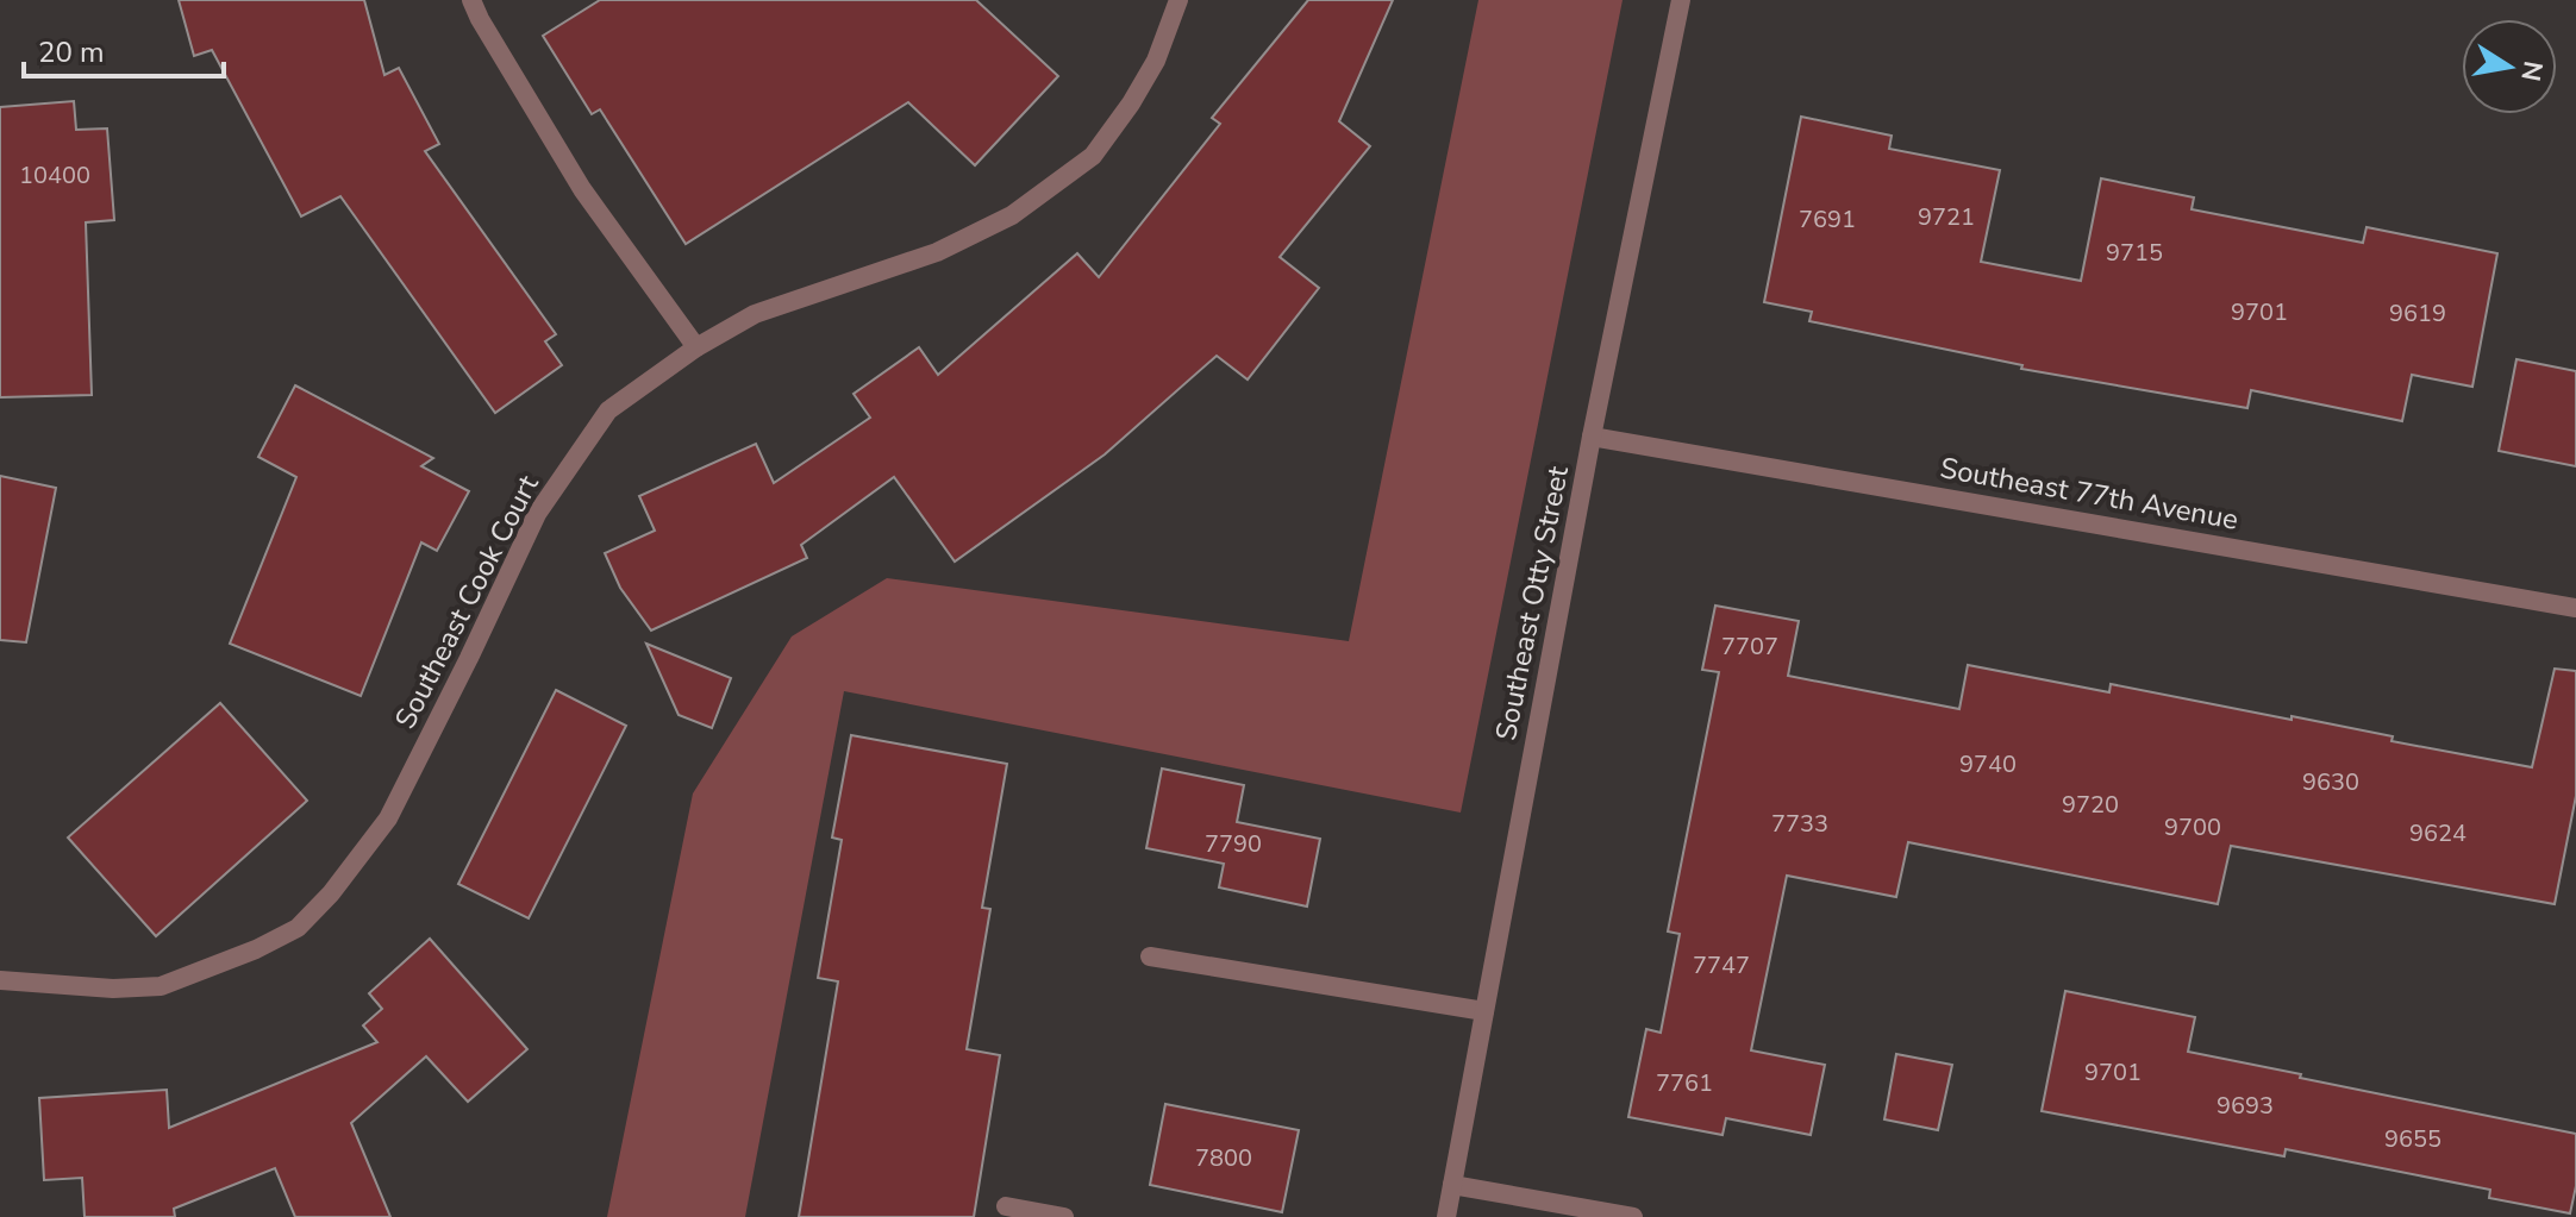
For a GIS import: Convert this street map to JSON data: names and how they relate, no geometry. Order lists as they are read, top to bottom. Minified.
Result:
{"streets":{"street":["Southeast 77th Avenue","Southeast Cook Court","Southeast Otty Street"]},"crossings":[["Southeast 77th Avenue","Southeast Otty Street"]],"house_numbers":["10400","9721","7691","9715","9701","9619","7707","9740","9630","9720","7733","9700","9624","7790","7747","9701","7761","9693","9655","7800"],"scale_bar":"20 m","north":"right"}
